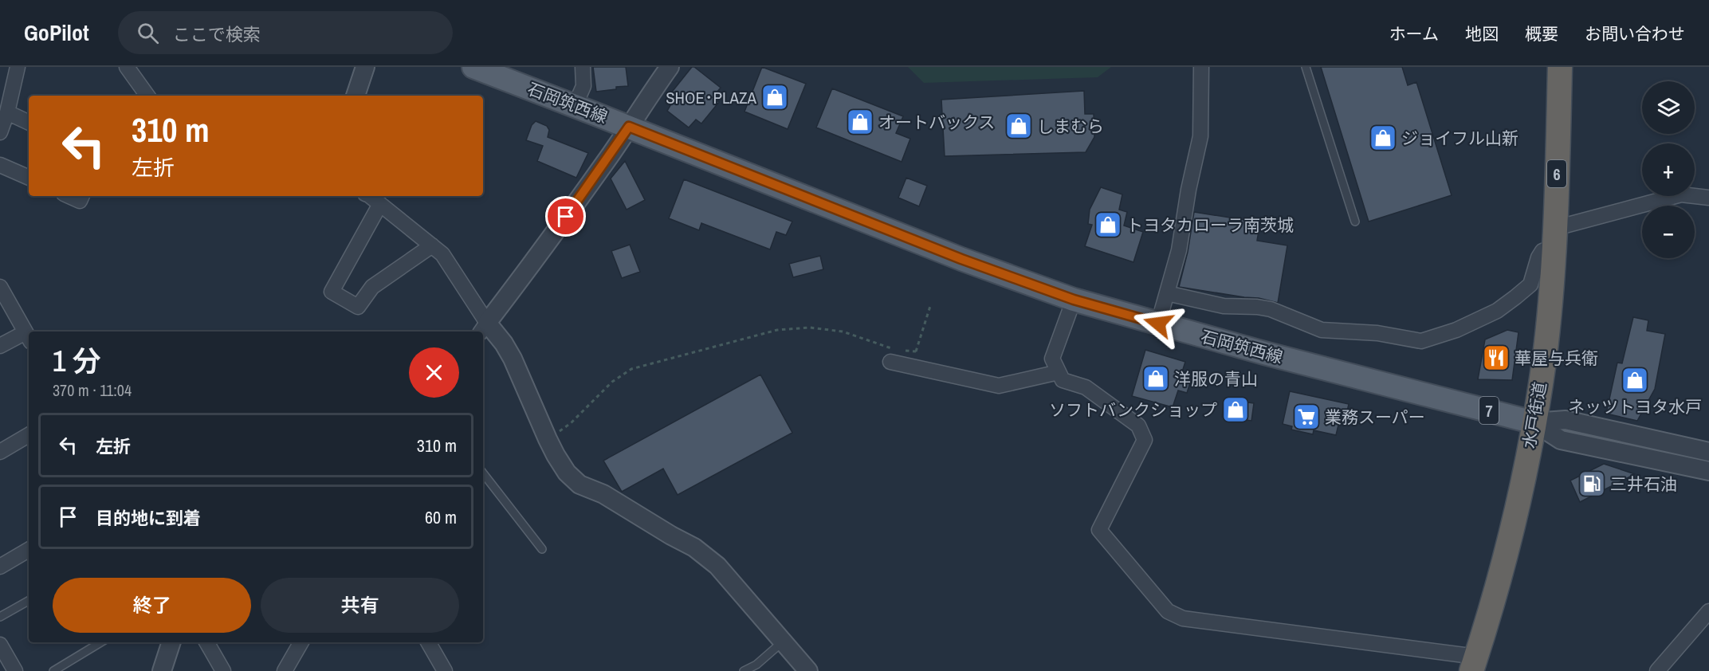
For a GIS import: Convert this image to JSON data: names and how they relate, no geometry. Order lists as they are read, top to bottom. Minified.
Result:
{"streets":{"highway":["6","水戸街道"],"main road":["石岡筑西線","7"]},"crossings":[["石岡筑西線","水戸街道"]],"places":{"shop":["SHOE･PLAZA","オートバックス","しまむら","ジョイフル山新","トヨタカローラ南茨城","洋服の青山","ネッツトヨタ水戸","ソフトバンクショップ"],"restaurant":["華屋与兵衛"],"supermarket":["業務スーパー"],"fuel station":["三井石油"]},"page":{"header":"GoPilot","search":"ここで検索","nav":["ホーム","地図","概要","お問い合わせ"],"map_buttons":["+","−"],"turn":["310 m","左折"],"heading":["1 分","370 m · 11:04"],"list":[{"name":"左折","value":"310 m"},{"name":"目的地に到着","value":"60 m"}],"buttons":["終了","共有"]}}
